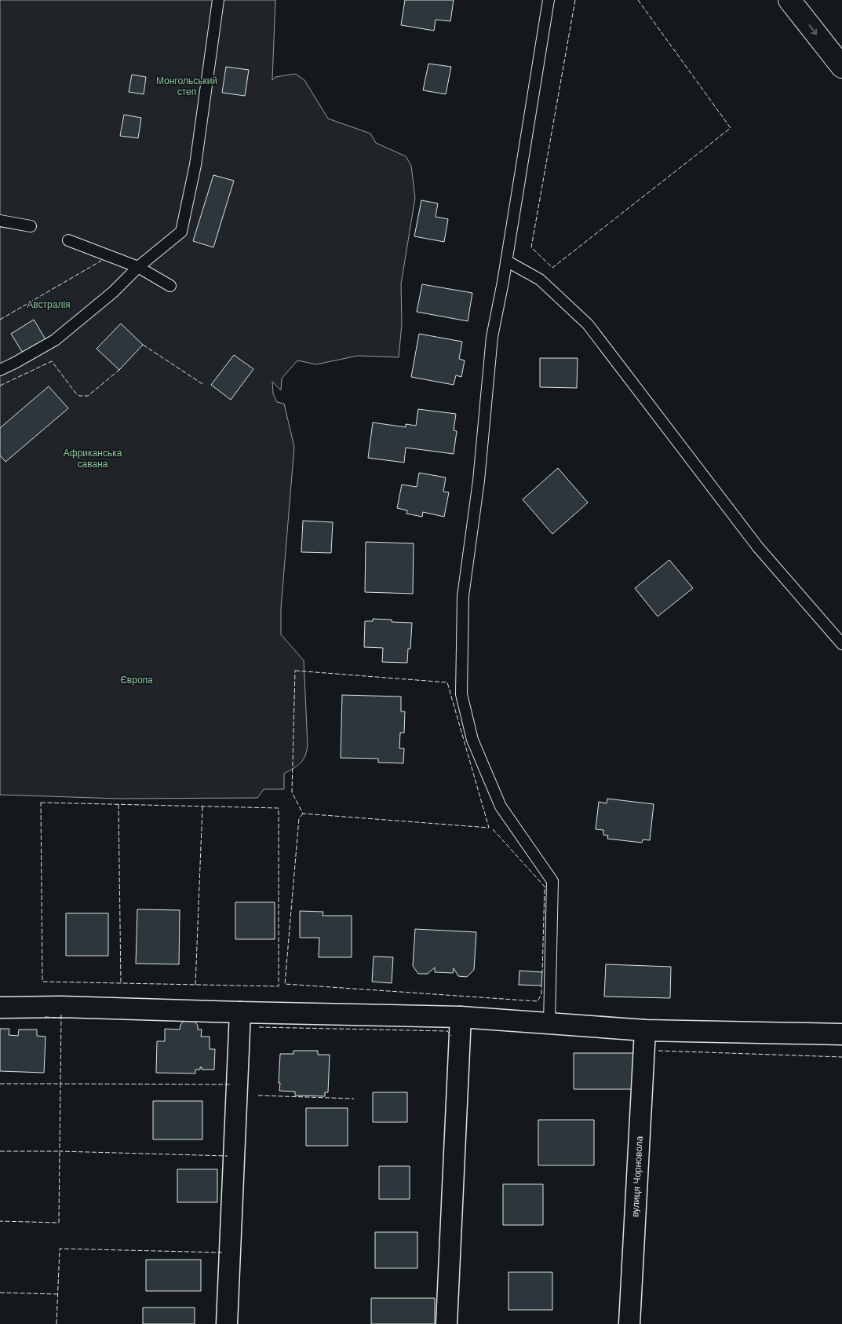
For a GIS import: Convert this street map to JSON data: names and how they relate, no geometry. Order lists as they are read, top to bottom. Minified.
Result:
{"streets":{"street":["вулиця Чорновола"]},"parks":["Монгольський степ","Австралія","Африканська савана","Європа"]}
